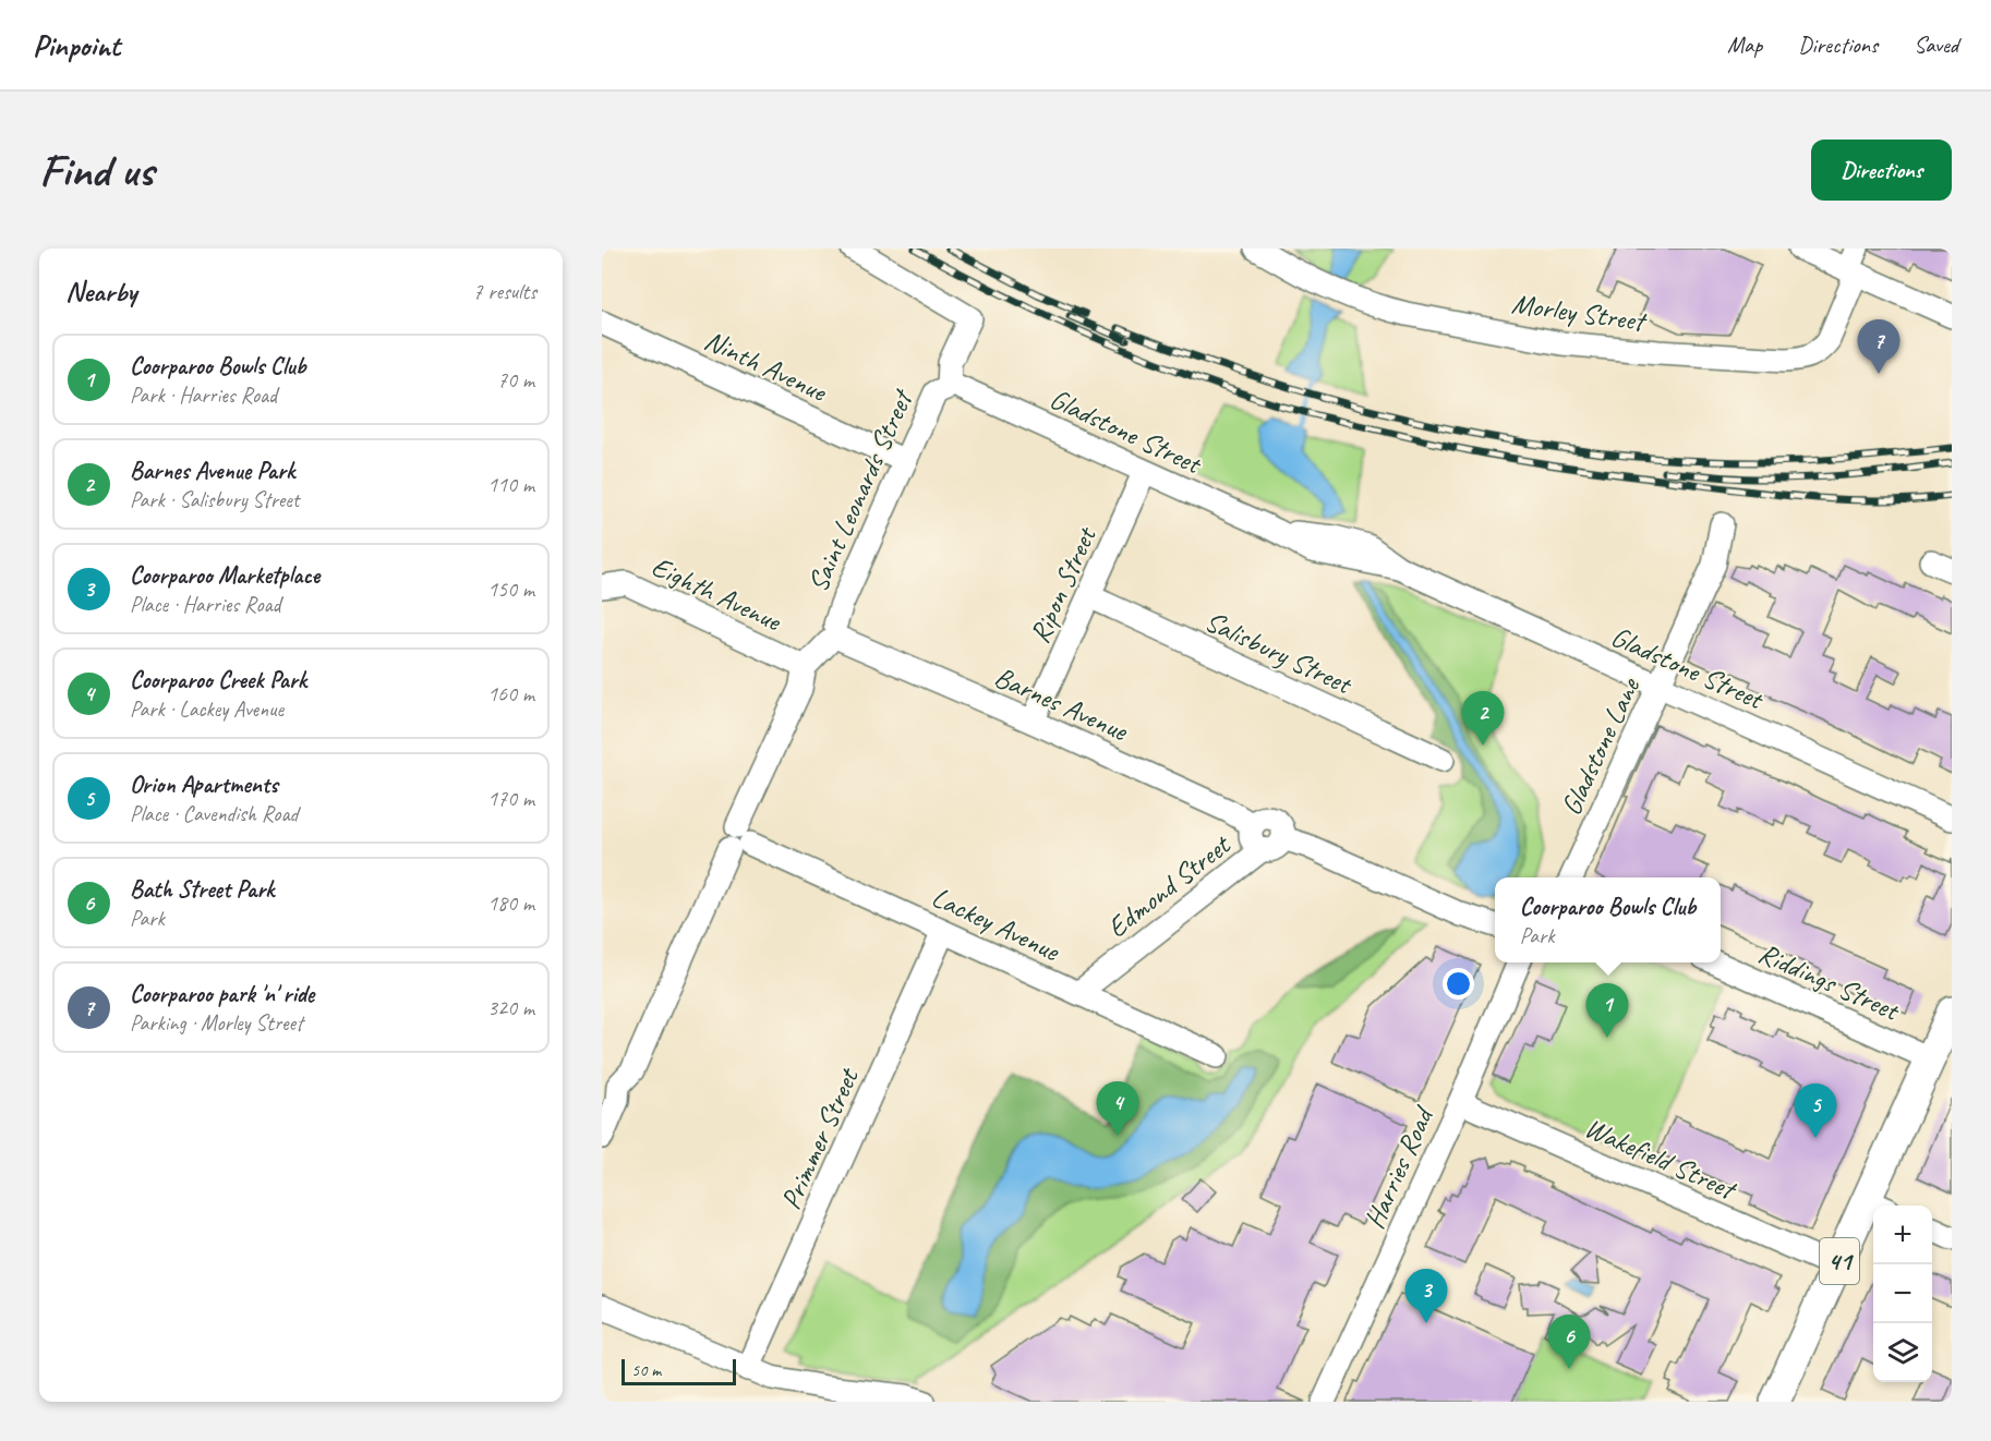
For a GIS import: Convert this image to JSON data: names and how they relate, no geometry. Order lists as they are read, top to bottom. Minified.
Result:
{"streets":{"main road":["41"],"street":["Morley Street","Ninth Avenue","Gladstone Street","Saint Leonards Street","Ripon Street","Eighth Avenue","Salisbury Street","Barnes Avenue","Gladstone Lane","Edmond Street","Lackey Avenue","Riddings Street","Primmer Street","Wakefield Street","Harries Road"]},"crossings":[["Ninth Avenue","Saint Leonards Street"],["Gladstone Street","Saint Leonards Street"],["Gladstone Street","Ripon Street"],["Gladstone Street","Gladstone Lane"],["Saint Leonards Street","Eighth Avenue"],["Saint Leonards Street","Barnes Avenue"],["Saint Leonards Street","Lackey Avenue"],["Ripon Street","Salisbury Street"],["Ripon Street","Barnes Avenue"],["Barnes Avenue","Edmond Street"],["Edmond Street","Lackey Avenue"],["Lackey Avenue","Primmer Street"],["Riddings Street","41"],["Wakefield Street","Harries Road"],["Wakefield Street","41"]],"scale_bar":"50 m","page":{"header":"Pinpoint","nav":["Map","Directions","Saved"],"buttons":"Directions","title":"Find us","heading":["Nearby","7 results"],"pins":["7","2","1","4","5","3","6"],"list":[{"mark":"1","name":"Coorparoo Bowls Club","note":"Park · Harries Road","value":"70 m"},{"mark":"2","name":"Barnes Avenue Park","note":"Park · Salisbury Street","value":"110 m"},{"mark":"3","name":"Coorparoo Marketplace","note":"Place · Harries Road","value":"150 m"},{"mark":"4","name":"Coorparoo Creek Park","note":"Park · Lackey Avenue","value":"160 m"},{"mark":"5","name":"Orion Apartments","note":"Place · Cavendish Road","value":"170 m"},{"mark":"6","name":"Bath Street Park","note":"Park","value":"180 m"},{"mark":"7","name":"Coorparoo park 'n' ride","note":"Parking · Morley Street","value":"320 m"}],"popup":["Coorparoo Bowls Club","Park"],"map_buttons":["+","−"],"scale":"50 m"}}
